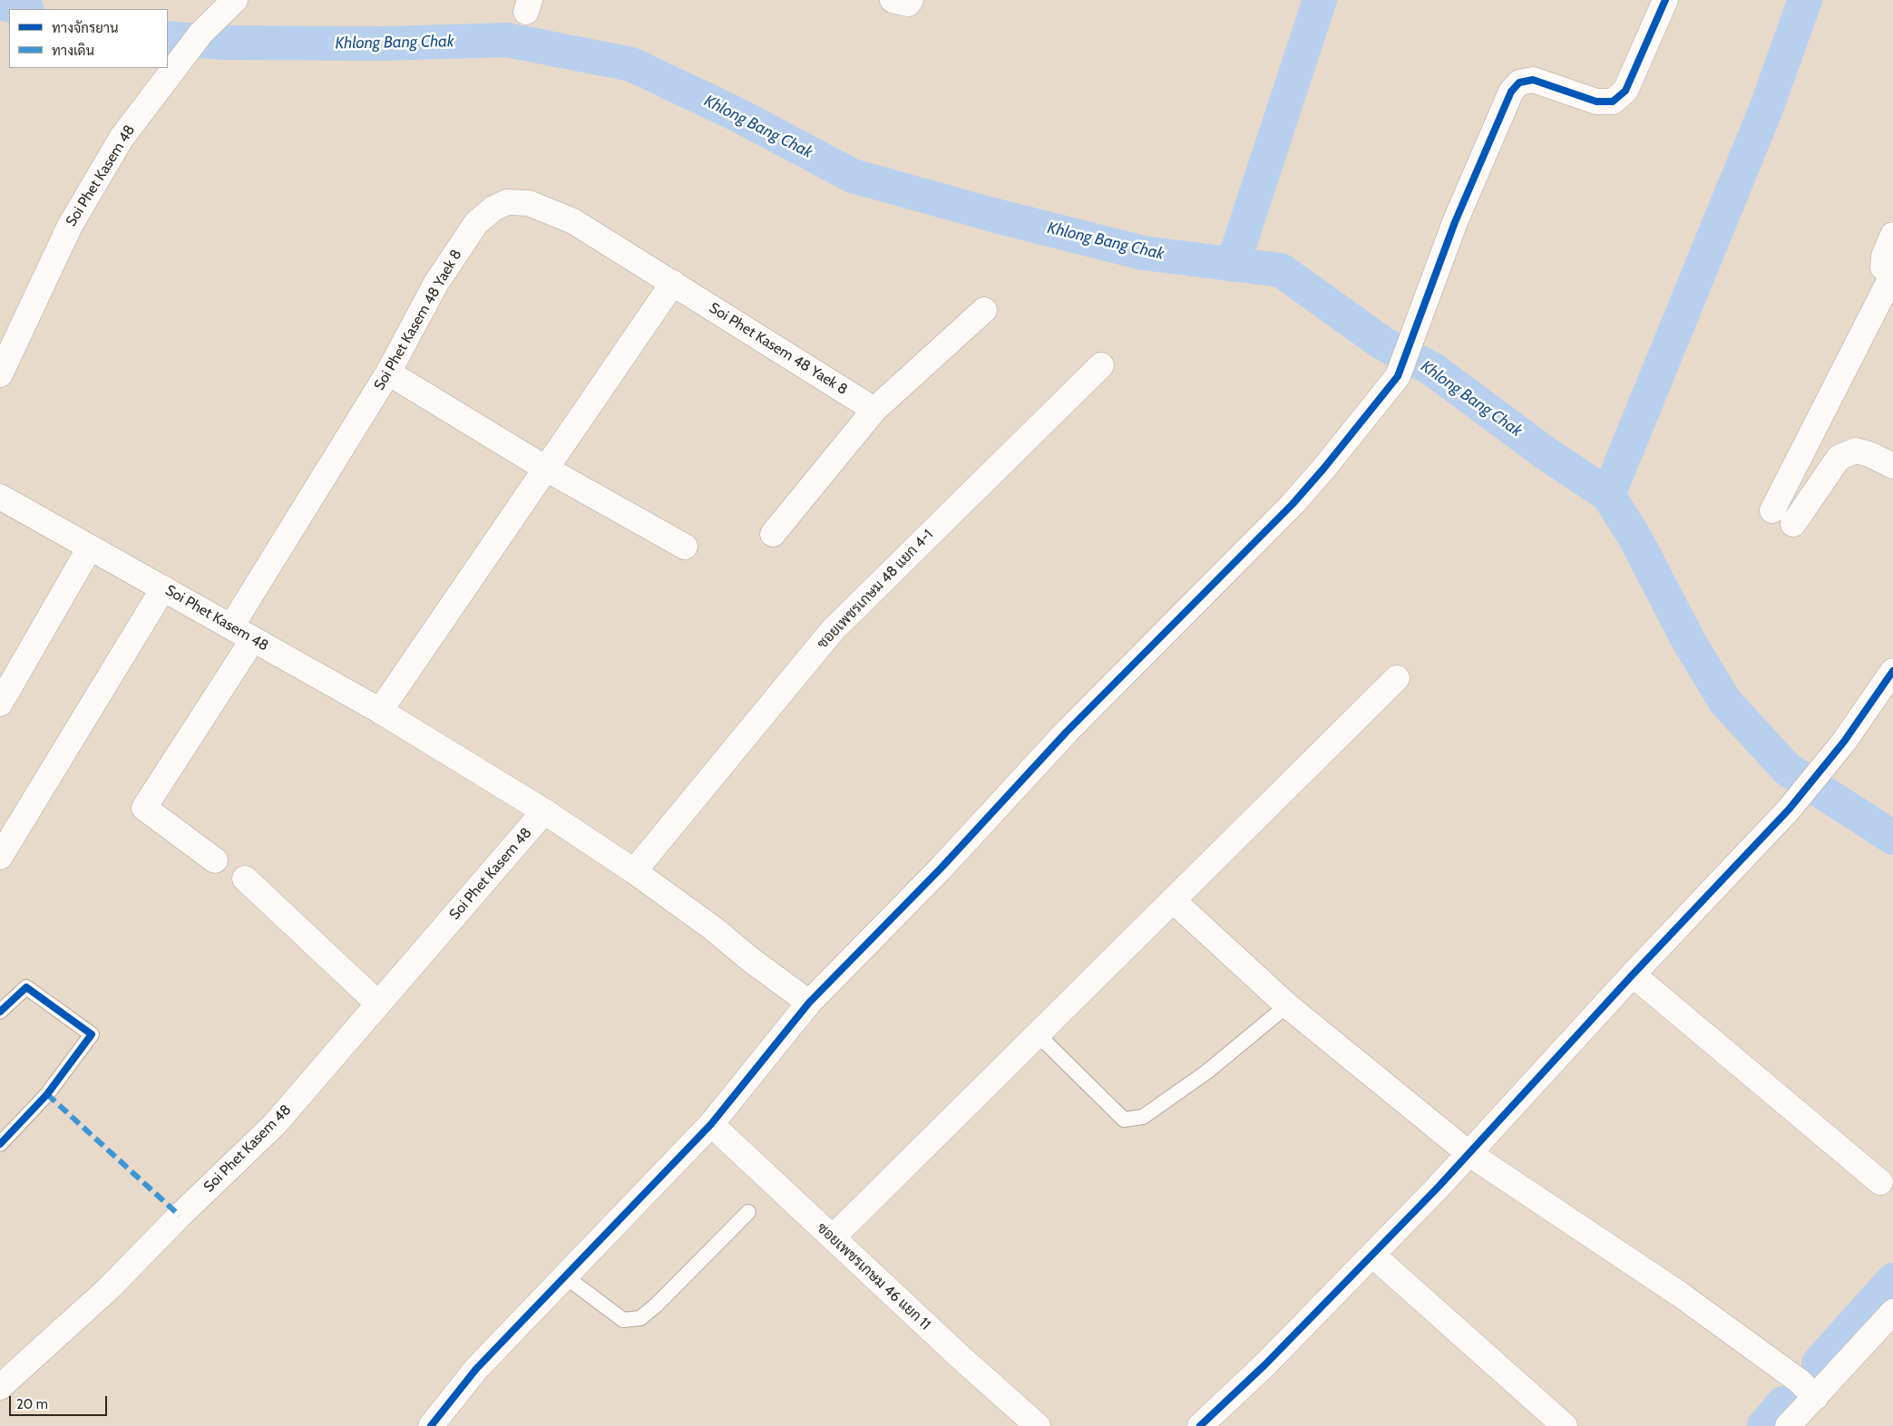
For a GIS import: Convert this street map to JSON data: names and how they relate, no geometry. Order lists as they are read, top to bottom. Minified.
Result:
{"streets":{"street":["Soi Phet Kasem 48","Soi Phet Kasem 48 Yaek 8","ซอยเพชรเกษม 48 แยก 4-1","ซอยเพชรเกษม 46 แยก 11"]},"crossings":[["Soi Phet Kasem 48","Soi Phet Kasem 48 Yaek 8"]],"water":["Khlong Bang Chak"],"legend":["ทางจักรยาน","ทางเดิน"],"scale_bar":"20 m"}
